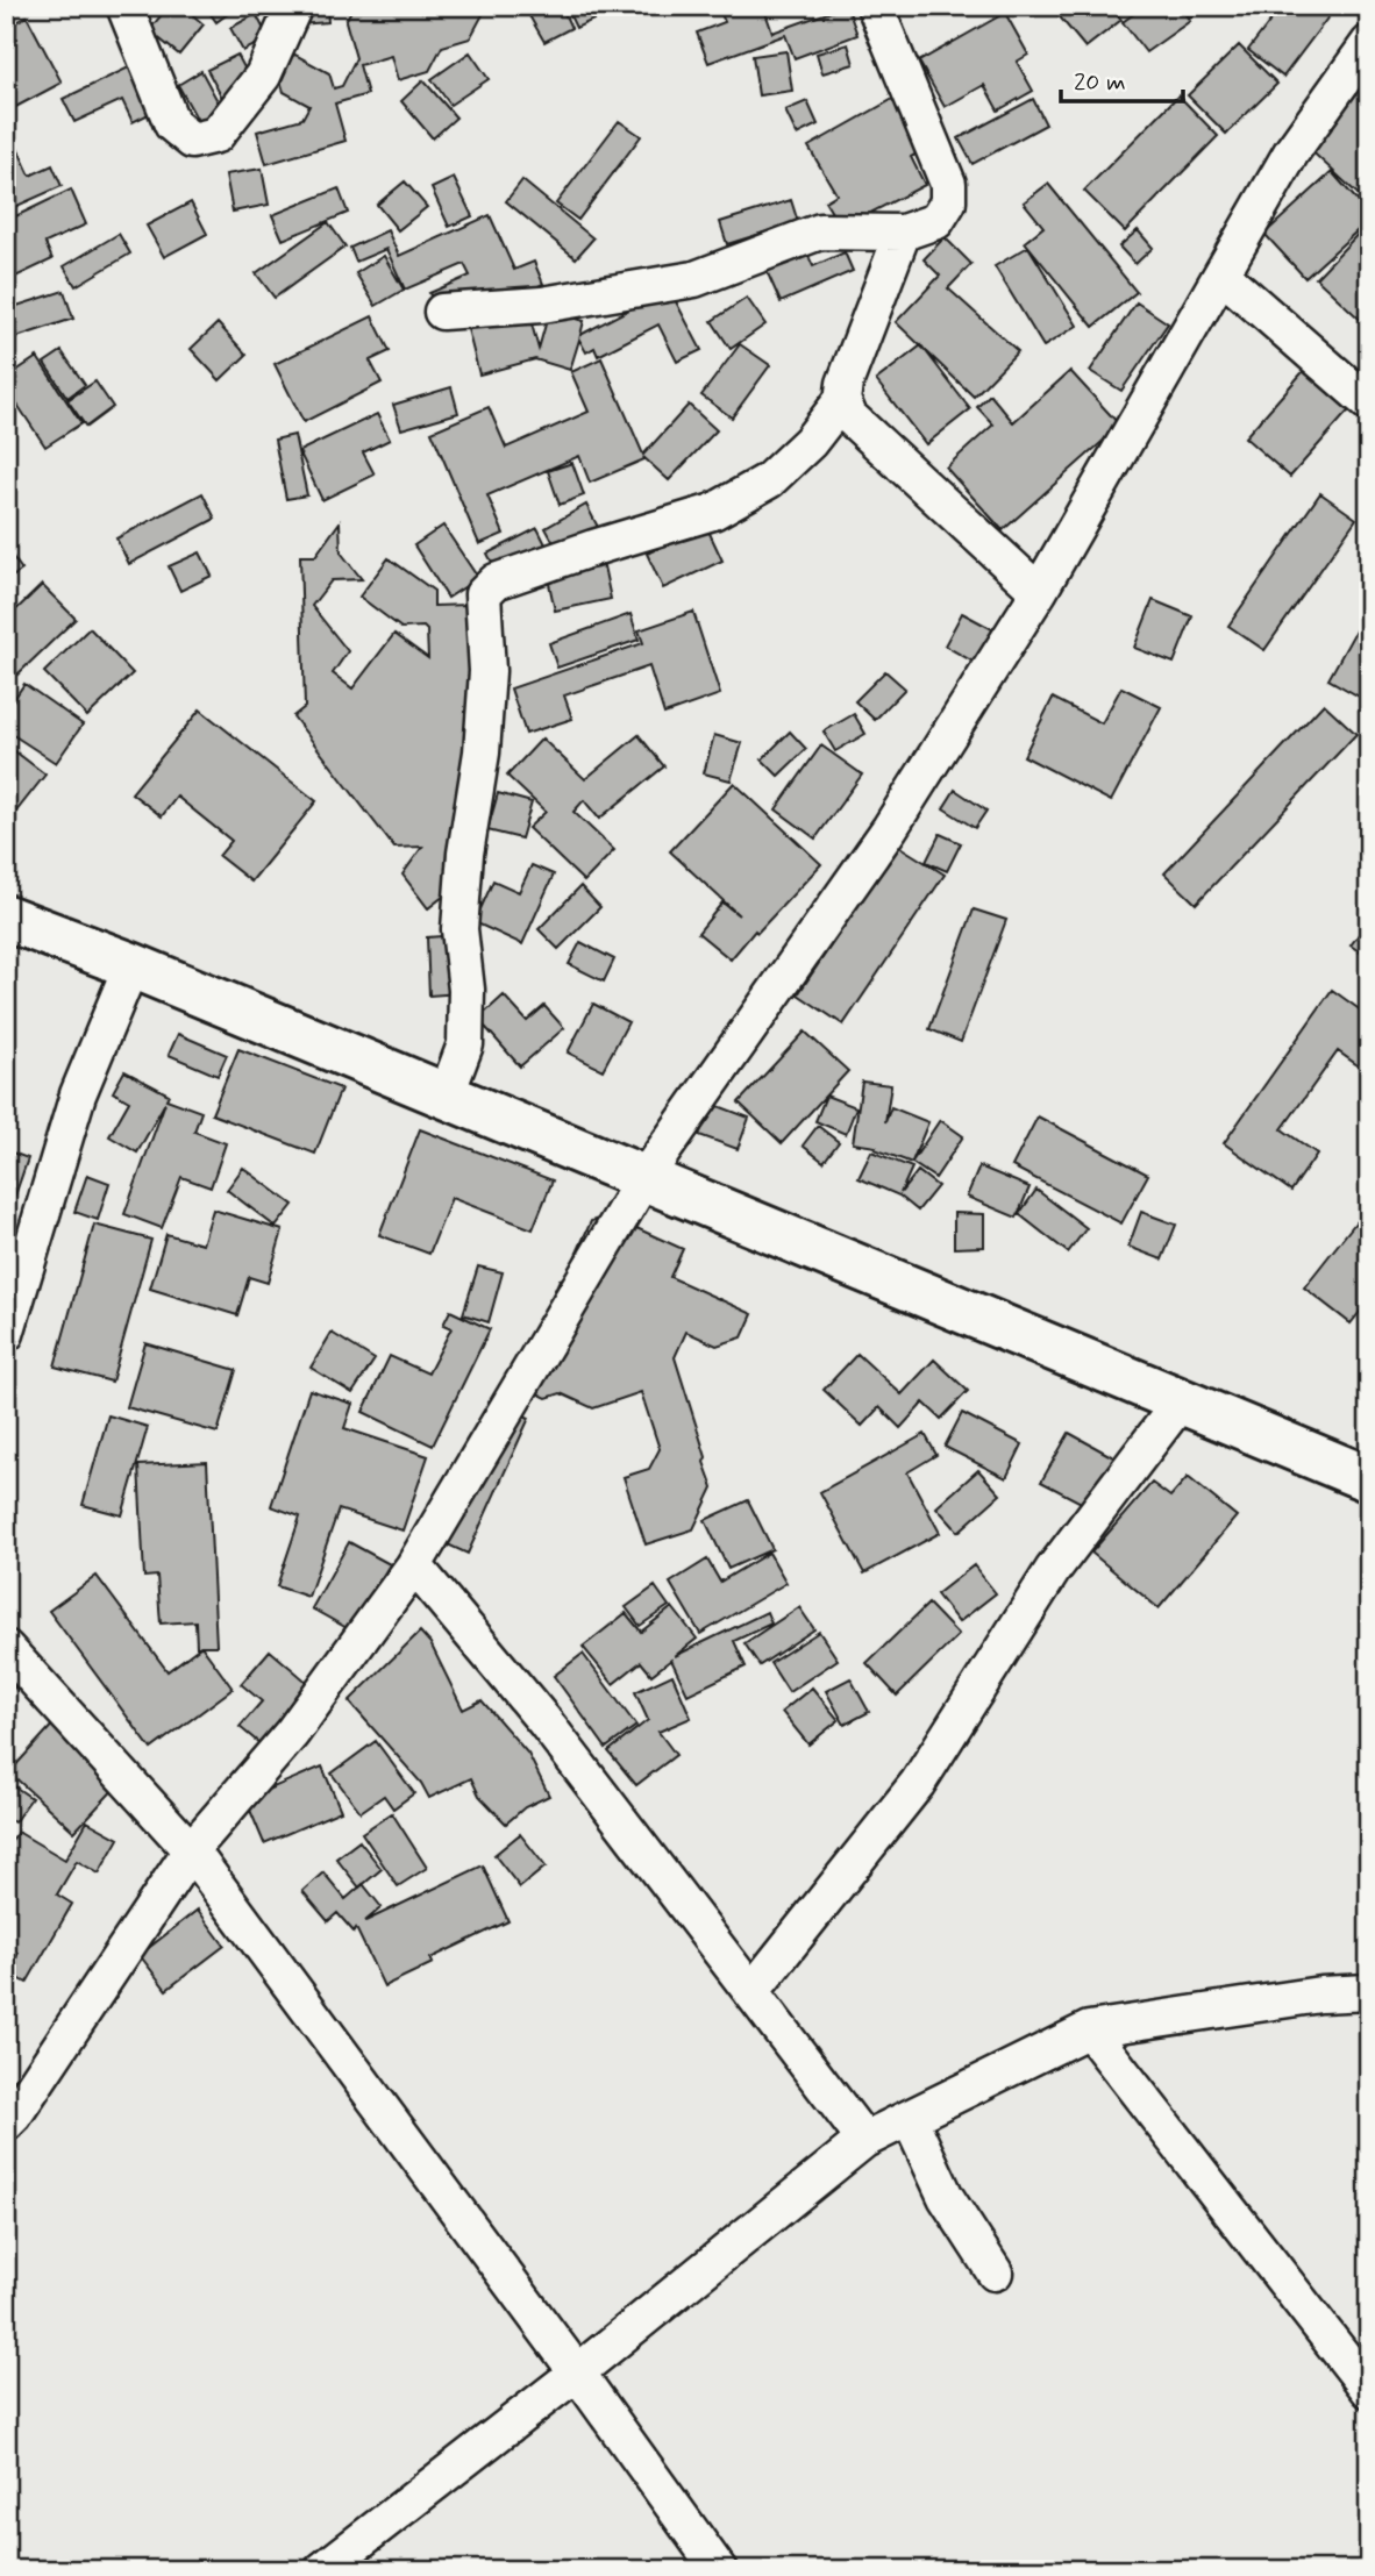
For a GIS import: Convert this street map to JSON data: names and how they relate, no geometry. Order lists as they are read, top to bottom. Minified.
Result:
{"scale_bar":"20 m"}
